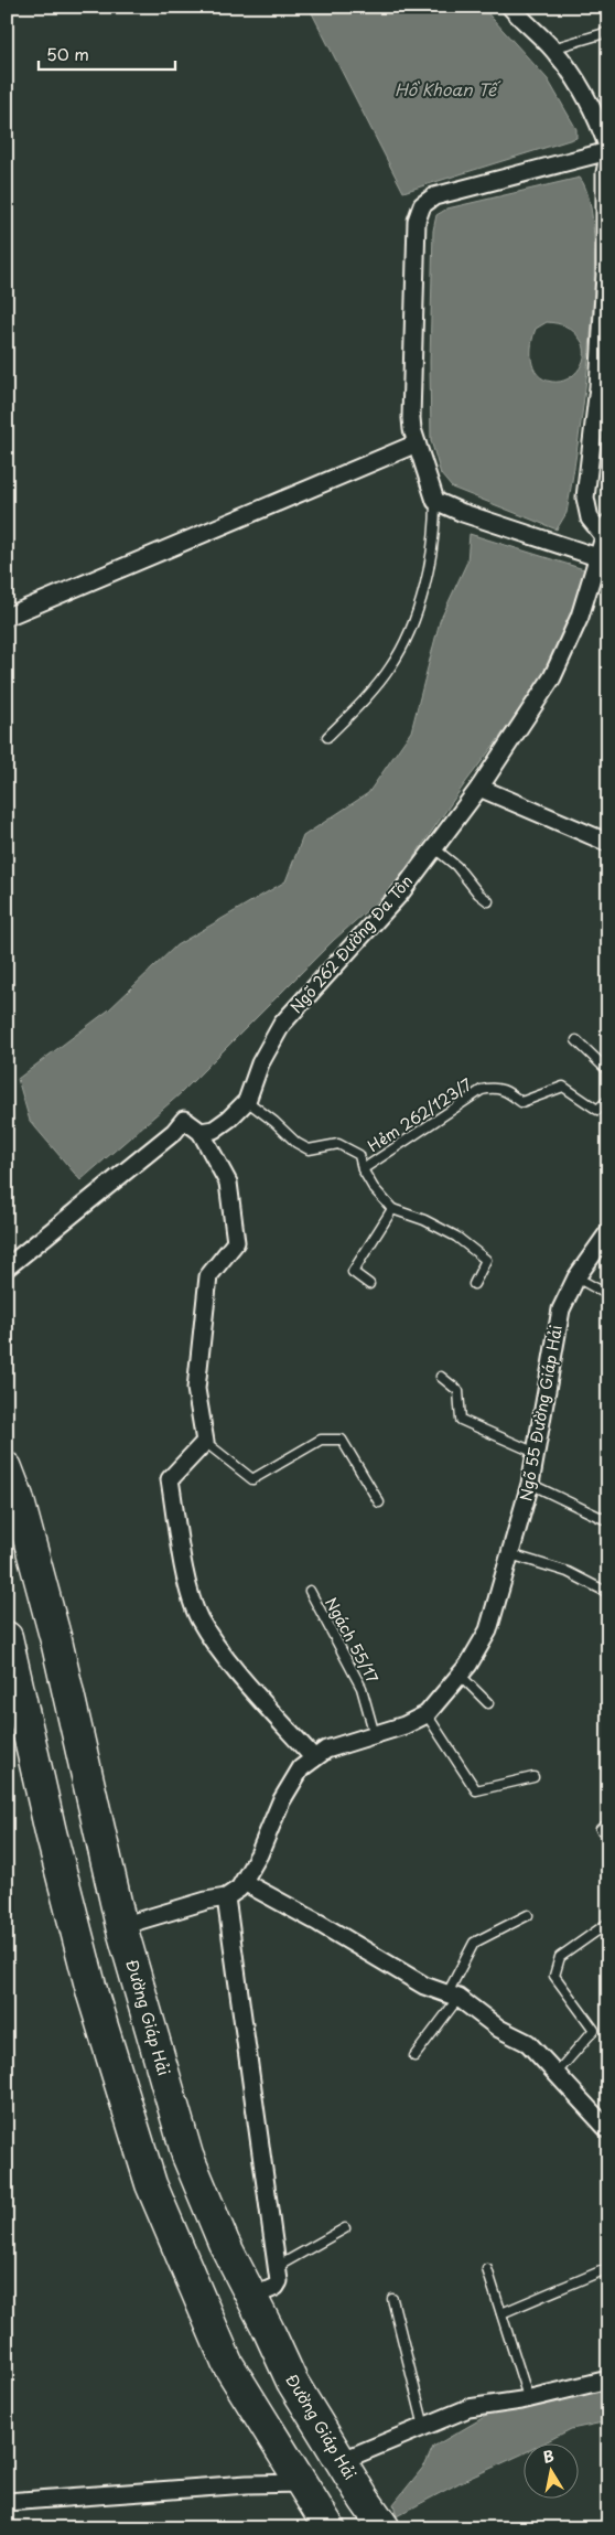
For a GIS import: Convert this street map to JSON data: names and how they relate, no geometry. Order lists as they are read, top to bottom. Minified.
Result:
{"streets":{"highway":["Đường Giáp Hải"],"street":["Ngõ 262 Đường Đa Tôn","Ngõ 55 Đường Giáp Hải"],"lane":["Hẻm 262/123/7","Ngách 55/17"]},"crossings":[["Ngõ 55 Đường Giáp Hải","Ngách 55/17"],["Ngõ 55 Đường Giáp Hải","Đường Giáp Hải"]],"water":["Hồ Khoan Tế"],"scale_bar":"50 m","north":"top"}
